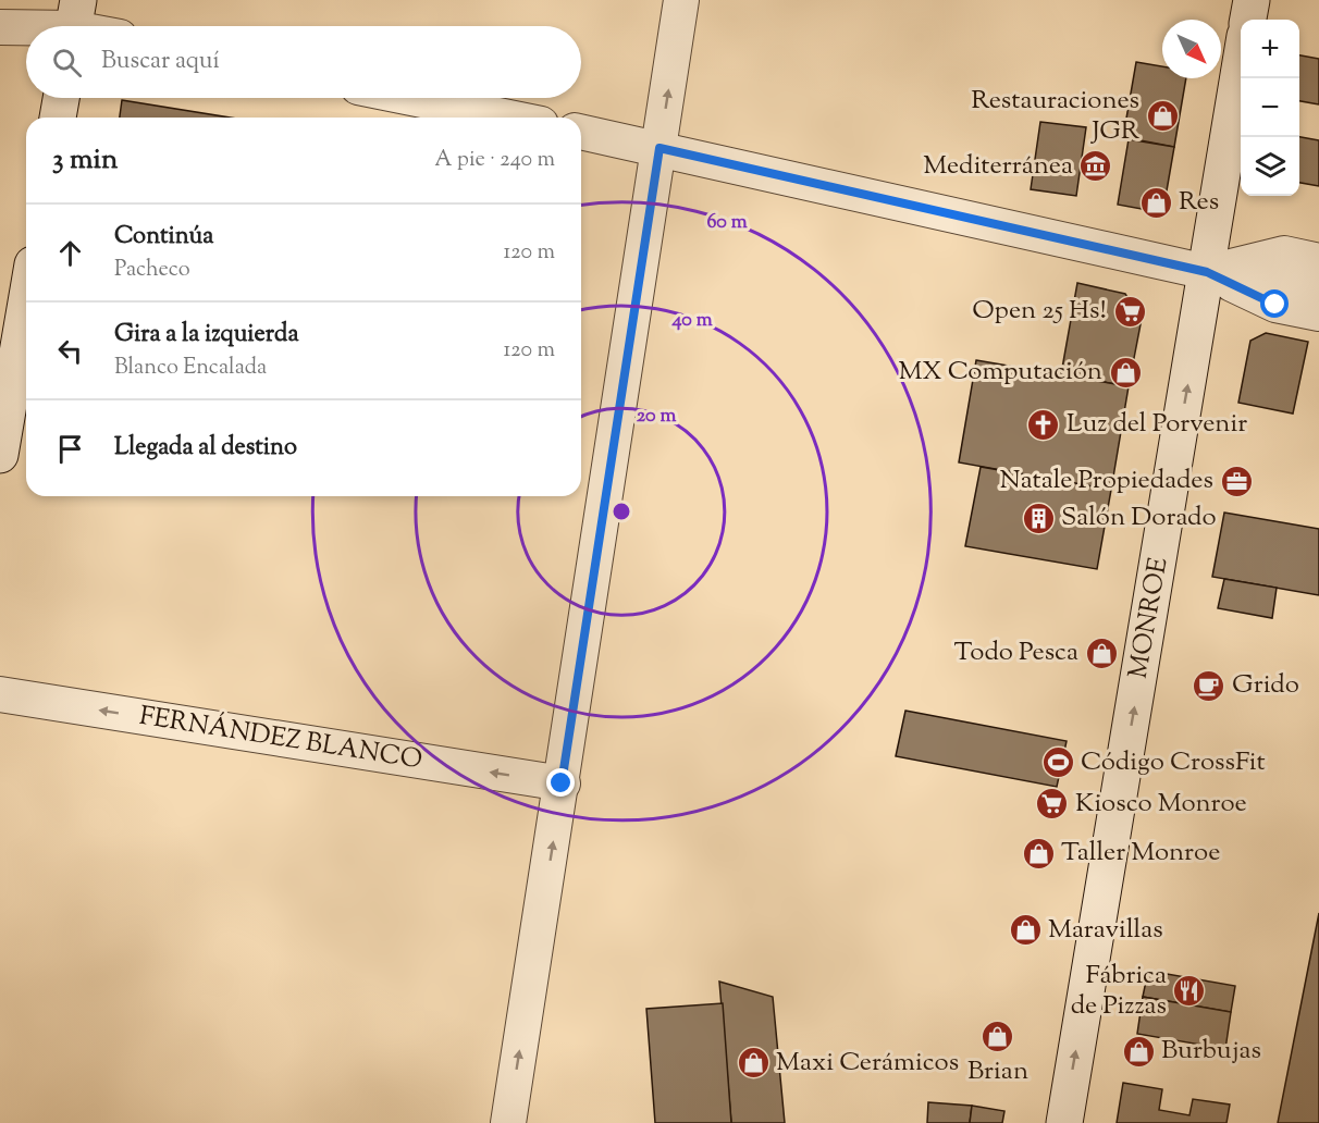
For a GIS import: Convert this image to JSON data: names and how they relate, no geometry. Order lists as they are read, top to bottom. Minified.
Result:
{"streets":{"main road":["MONROE"],"street":["FERNÁNDEZ BLANCO"]},"one_way":["MONROE","FERNÁNDEZ BLANCO"],"places":{"shop":["Restauraciones JGR","Res","MX Computación","Todo Pesca","Taller Monroe","Maravillas","Brian","Burbujas","Maxi Cerámicos"],"museum":["Mediterránea"],"supermarket":["Open 25 Hs!","Kiosco Monroe"],"church":["Luz del Porvenir"],"office":["Natale Propiedades"],"building":["Salón Dorado"],"cafe":["Grido"],"sports":["Código CrossFit"],"restaurant":["Fábrica de Pizzas"]},"north":"bottom right","page":{"map_buttons":["+","−"],"search":"Buscar aquí","heading":["3 min","A pie · 240 m"],"list":[["Continúa","Pacheco","120 m"],["Gira a la izquierda","Blanco Encalada","120 m"],"Llegada al destino"]},"rings":["60 m","40 m","20 m"]}
